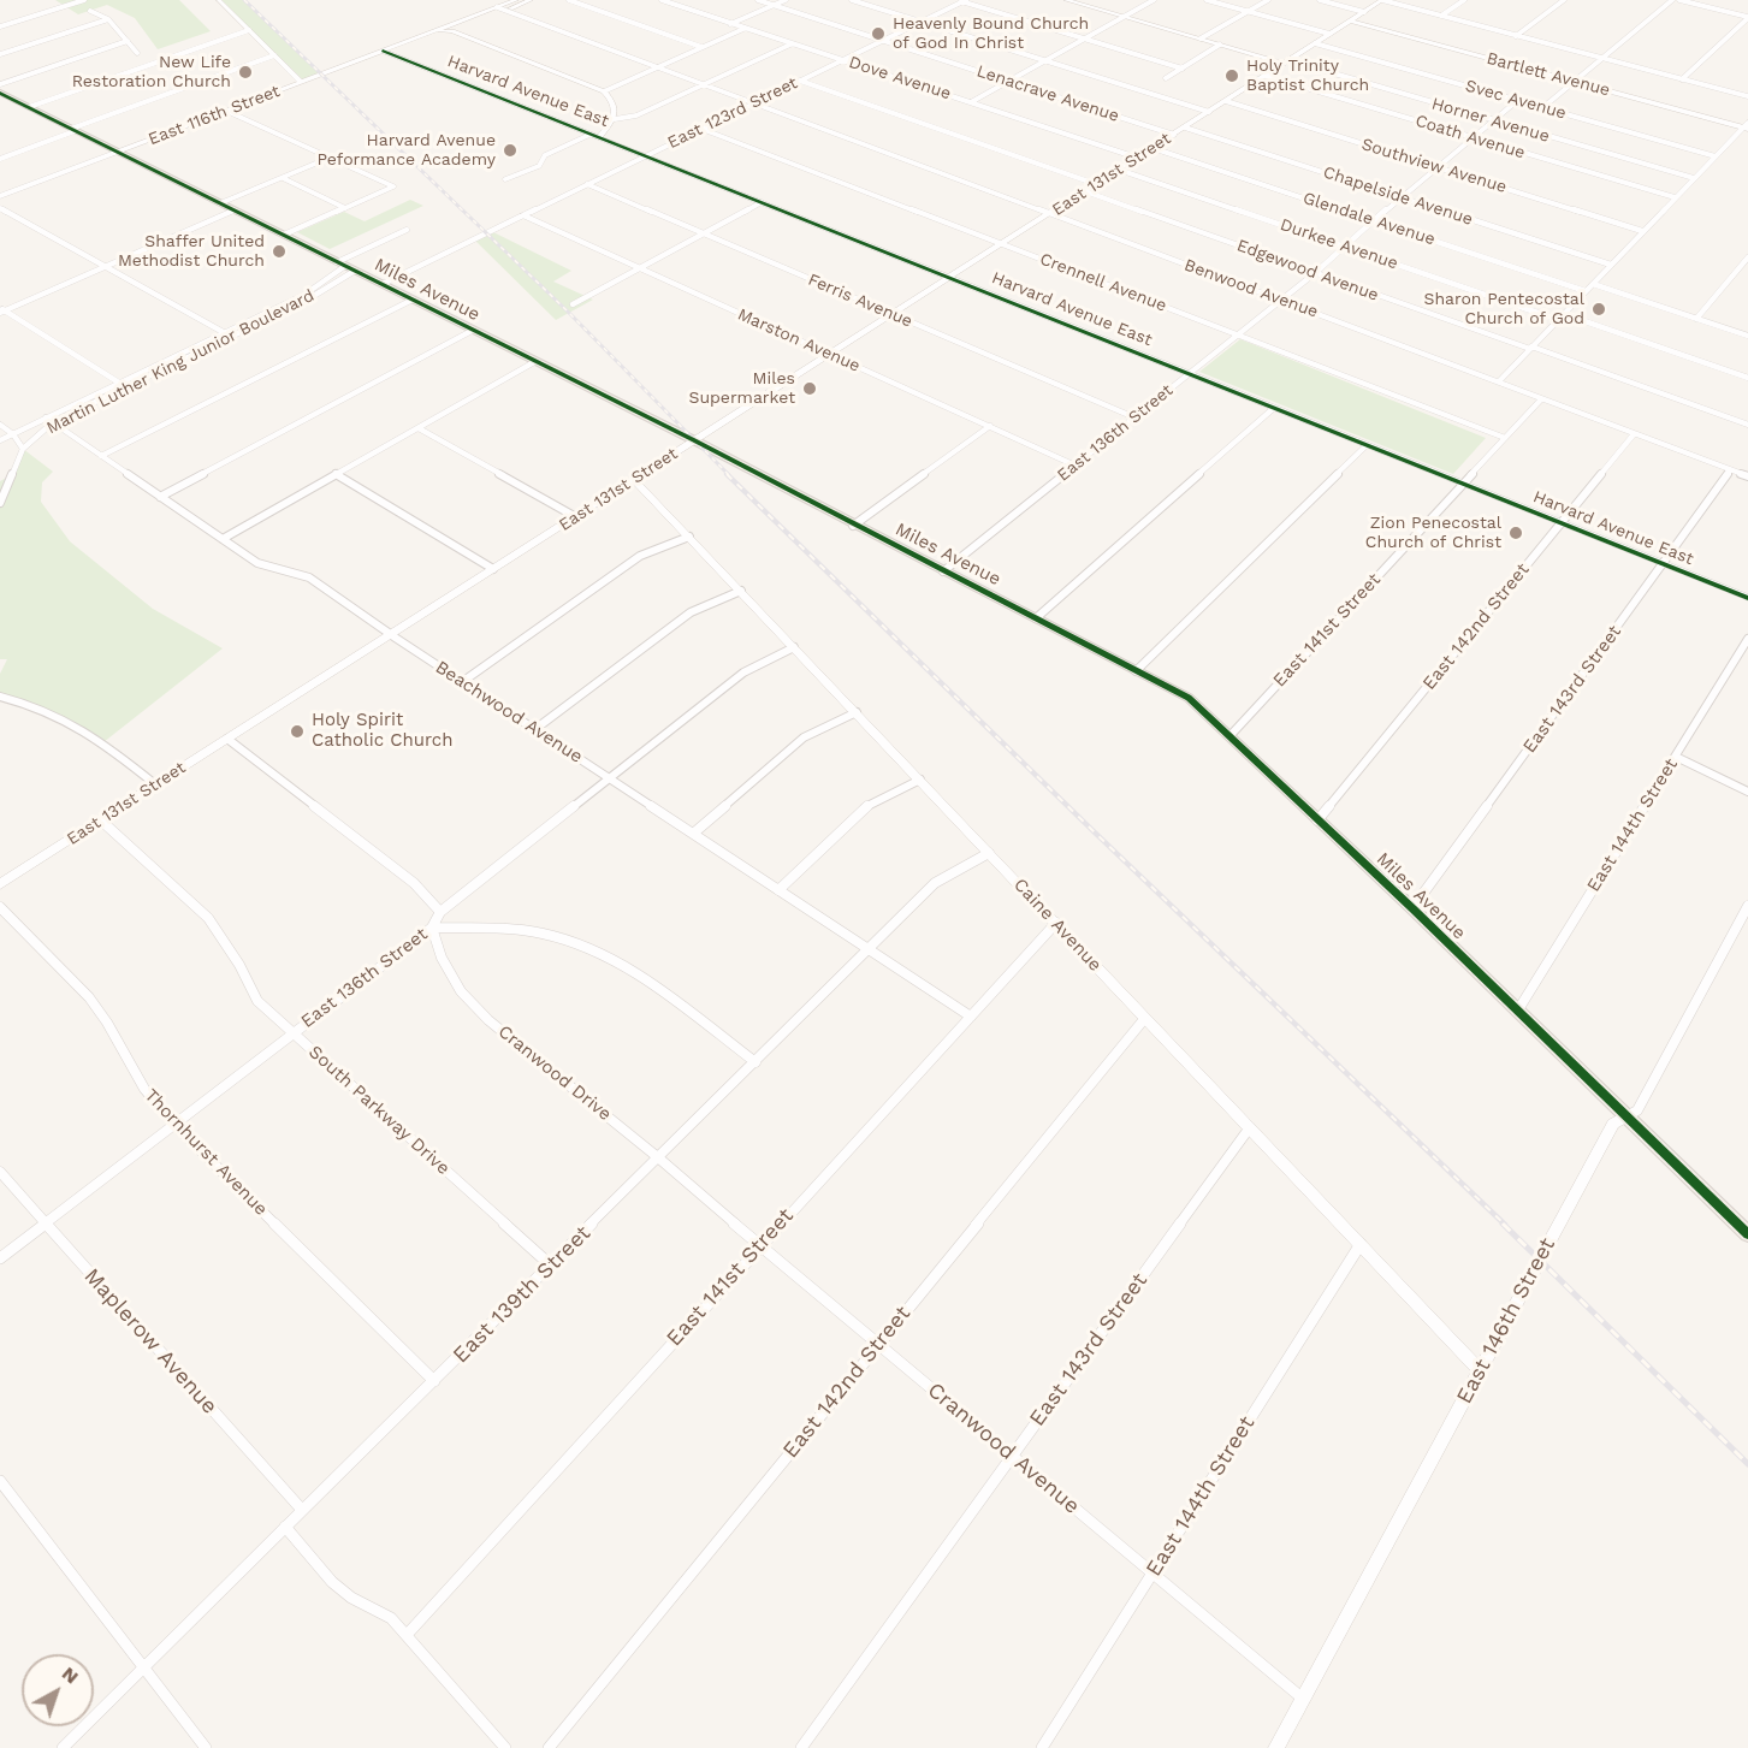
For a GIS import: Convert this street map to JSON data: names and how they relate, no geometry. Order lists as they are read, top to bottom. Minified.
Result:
{"streets":{"main road":["Miles Avenue"],"street":["Bartlett Avenue","Dove Avenue","Harvard Avenue East","Lenacrave Avenue","Svec Avenue","East 123rd Street","East 116th Street","Horner Avenue","Coath Avenue","Southview Avenue","East 131st Street","Chapelside Avenue","Glendale Avenue","Durkee Avenue","Edgewood Avenue","Crennell Avenue","Benwood Avenue","Ferris Avenue","Marston Avenue","Martin Luther King Junior Boulevard","East 136th Street","East 142nd Street","East 141st Street","East 143rd Street","Beachwood Avenue","East 144th Street","Caine Avenue","Cranwood Drive","South Parkway Drive","Thornhurst Avenue","East 139th Street","East 146th Street","Maplerow Avenue","Cranwood Avenue"]},"crossings":[["Bartlett Avenue","East 131st Street"],["Dove Avenue","East 123rd Street"],["Dove Avenue","East 131st Street"],["Harvard Avenue East","East 123rd Street"],["Harvard Avenue East","East 116th Street"],["Harvard Avenue East","East 131st Street"],["Harvard Avenue East","East 136th Street"],["Harvard Avenue East","East 142nd Street"],["Harvard Avenue East","East 141st Street"],["Harvard Avenue East","East 143rd Street"],["Lenacrave Avenue","East 123rd Street"],["Lenacrave Avenue","East 131st Street"],["Svec Avenue","East 131st Street"],["Svec Avenue","East 136th Street"],["East 123rd Street","Crennell Avenue"],["East 123rd Street","Benwood Avenue"],["East 123rd Street","Miles Avenue"],["East 123rd Street","Ferris Avenue"],["East 123rd Street","Marston Avenue"],["East 116th Street","Benwood Avenue"],["East 116th Street","Miles Avenue"],["Horner Avenue","East 131st Street"],["Horner Avenue","East 136th Street"],["Coath Avenue","East 131st Street"],["Coath Avenue","East 136th Street"],["Southview Avenue","East 131st Street"],["Southview Avenue","East 136th Street"],["East 131st Street","Chapelside Avenue"],["East 131st Street","Glendale Avenue"],["East 131st Street","Durkee Avenue"],["East 131st Street","Edgewood Avenue"],["East 131st Street","Crennell Avenue"],["East 131st Street","Benwood Avenue"],["East 131st Street","Miles Avenue"],["East 131st Street","Ferris Avenue"],["East 131st Street","Marston Avenue"],["East 131st Street","Beachwood Avenue"],["East 131st Street","Caine Avenue"],["East 131st Street","South Parkway Drive"],["Chapelside Avenue","East 136th Street"],["Glendale Avenue","East 136th Street"],["Durkee Avenue","East 136th Street"],["Edgewood Avenue","East 136th Street"],["Crennell Avenue","East 136th Street"],["Crennell Avenue","East 141st Street"],["Benwood Avenue","East 136th Street"],["Benwood Avenue","East 142nd Street"],["Benwood Avenue","East 141st Street"],["Benwood Avenue","East 143rd Street"],["Miles Avenue","Martin Luther King Junior Boulevard"],["Miles Avenue","East 136th Street"],["Miles Avenue","East 142nd Street"],["Miles Avenue","East 141st Street"],["Miles Avenue","East 143rd Street"],["Miles Avenue","East 144th Street"],["Miles Avenue","East 146th Street"],["Ferris Avenue","East 136th Street"],["Marston Avenue","East 136th Street"],["Martin Luther King Junior Boulevard","Beachwood Avenue"],["East 136th Street","Beachwood Avenue"],["East 136th Street","Caine Avenue"],["East 136th Street","Cranwood Drive"],["East 136th Street","South Parkway Drive"],["East 136th Street","Thornhurst Avenue"],["East 136th Street","Maplerow Avenue"],["East 142nd Street","Caine Avenue"],["East 142nd Street","Cranwood Avenue"],["East 141st Street","Beachwood Avenue"],["East 141st Street","Caine Avenue"],["East 141st Street","Cranwood Avenue"],["East 143rd Street","Caine Avenue"],["East 143rd Street","Cranwood Avenue"],["Beachwood Avenue","East 139th Street"],["East 144th Street","Caine Avenue"],["East 144th Street","Cranwood Avenue"],["Caine Avenue","East 139th Street"],["Caine Avenue","East 146th Street"],["Cranwood Drive","East 139th Street"],["Cranwood Drive","Cranwood Avenue"],["South Parkway Drive","East 139th Street"],["Thornhurst Avenue","East 139th Street"],["East 139th Street","Maplerow Avenue"],["East 146th Street","Cranwood Avenue"]],"places":["Heavenly Bound Church of God In Christ","New Life Restoration Church","Holy Trinity Baptist Church","Harvard Avenue Peformance Academy","Shaffer United Methodist Church","Sharon Pentecostal Church of God","Miles Supermarket","Zion Penecostal Church of Christ","Holy Spirit Catholic Church"],"north":"top right"}
